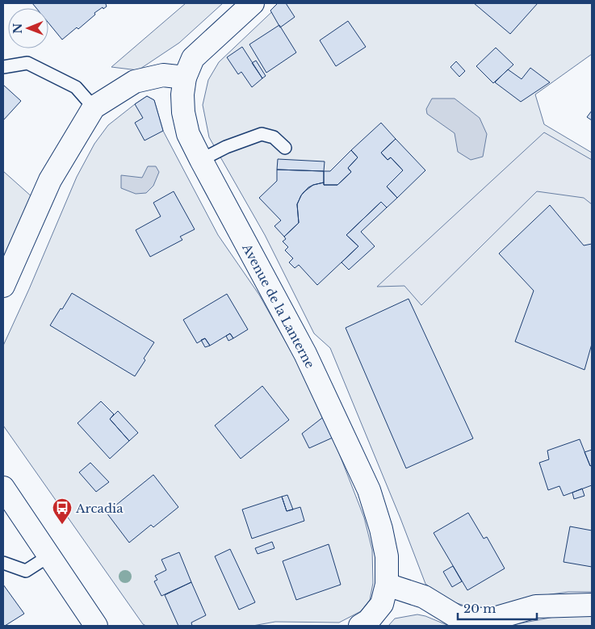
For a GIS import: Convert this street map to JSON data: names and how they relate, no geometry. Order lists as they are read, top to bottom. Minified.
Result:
{"streets":{"street":["Avenue de la Lanterne"]},"places":{"bus stop":["Arcadia"]},"scale_bar":"20 m","north":"left"}
